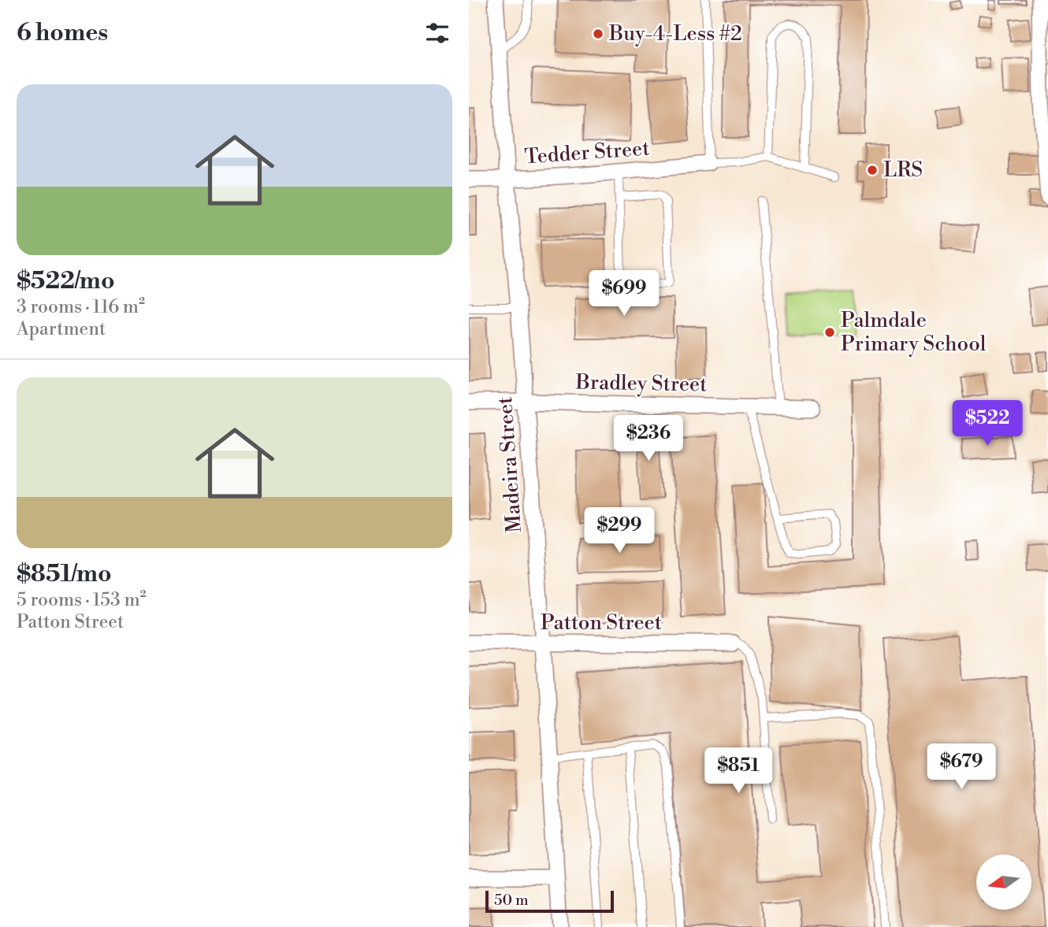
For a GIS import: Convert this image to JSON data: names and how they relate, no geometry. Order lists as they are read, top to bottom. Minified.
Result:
{"streets":{"street":["Tedder Street","Bradley Street","Madeira Street","Patton Street"]},"crossings":[["Tedder Street","Madeira Street"],["Bradley Street","Madeira Street"],["Madeira Street","Patton Street"]],"places":["Buy-4-Less #2","LRS","Palmdale Primary School"],"scale_bar":"50 m","north":"left","page":{"heading":"6 homes","list":[{"name":"$522/mo","note":"3 rooms · 116 m² · Apartment"},{"name":"$851/mo","note":"5 rooms · 153 m² · Patton Street"}],"price":["$699","$522","$236","$299","$679","$851"],"scale":"50 m"}}
